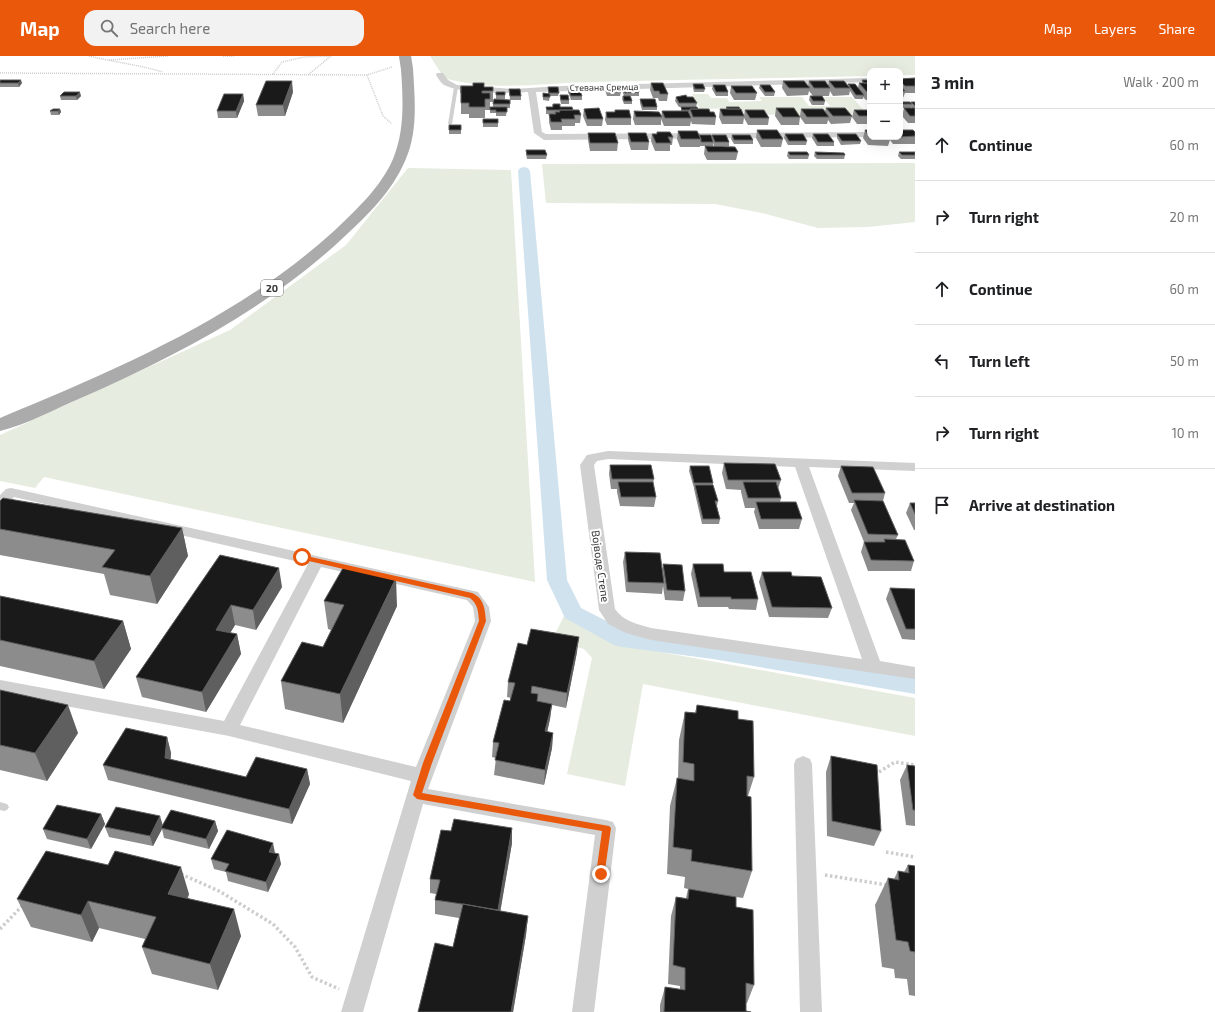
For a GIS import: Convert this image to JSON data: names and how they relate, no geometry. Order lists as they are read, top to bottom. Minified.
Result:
{"streets":{"main road":["20"],"street":["Стевана Сремца","Војводе Степе"]},"page":{"header":"Map","search":"Search here","nav":["Map","Layers","Share"],"heading":["3 min","Walk · 200 m"],"map_buttons":["+","−"],"list":[["Continue","60 m"],["Turn right","20 m"],["Continue","60 m"],["Turn left","50 m"],["Turn right","10 m"],"Arrive at destination"]}}
